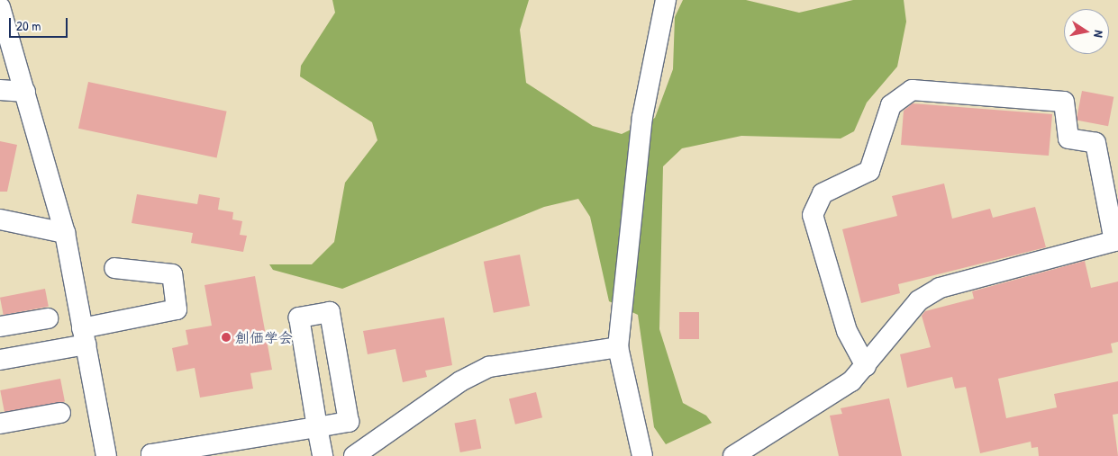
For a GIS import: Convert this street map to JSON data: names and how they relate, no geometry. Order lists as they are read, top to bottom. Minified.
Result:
{"places":["創価学会"],"scale_bar":"20 m","north":"right"}
